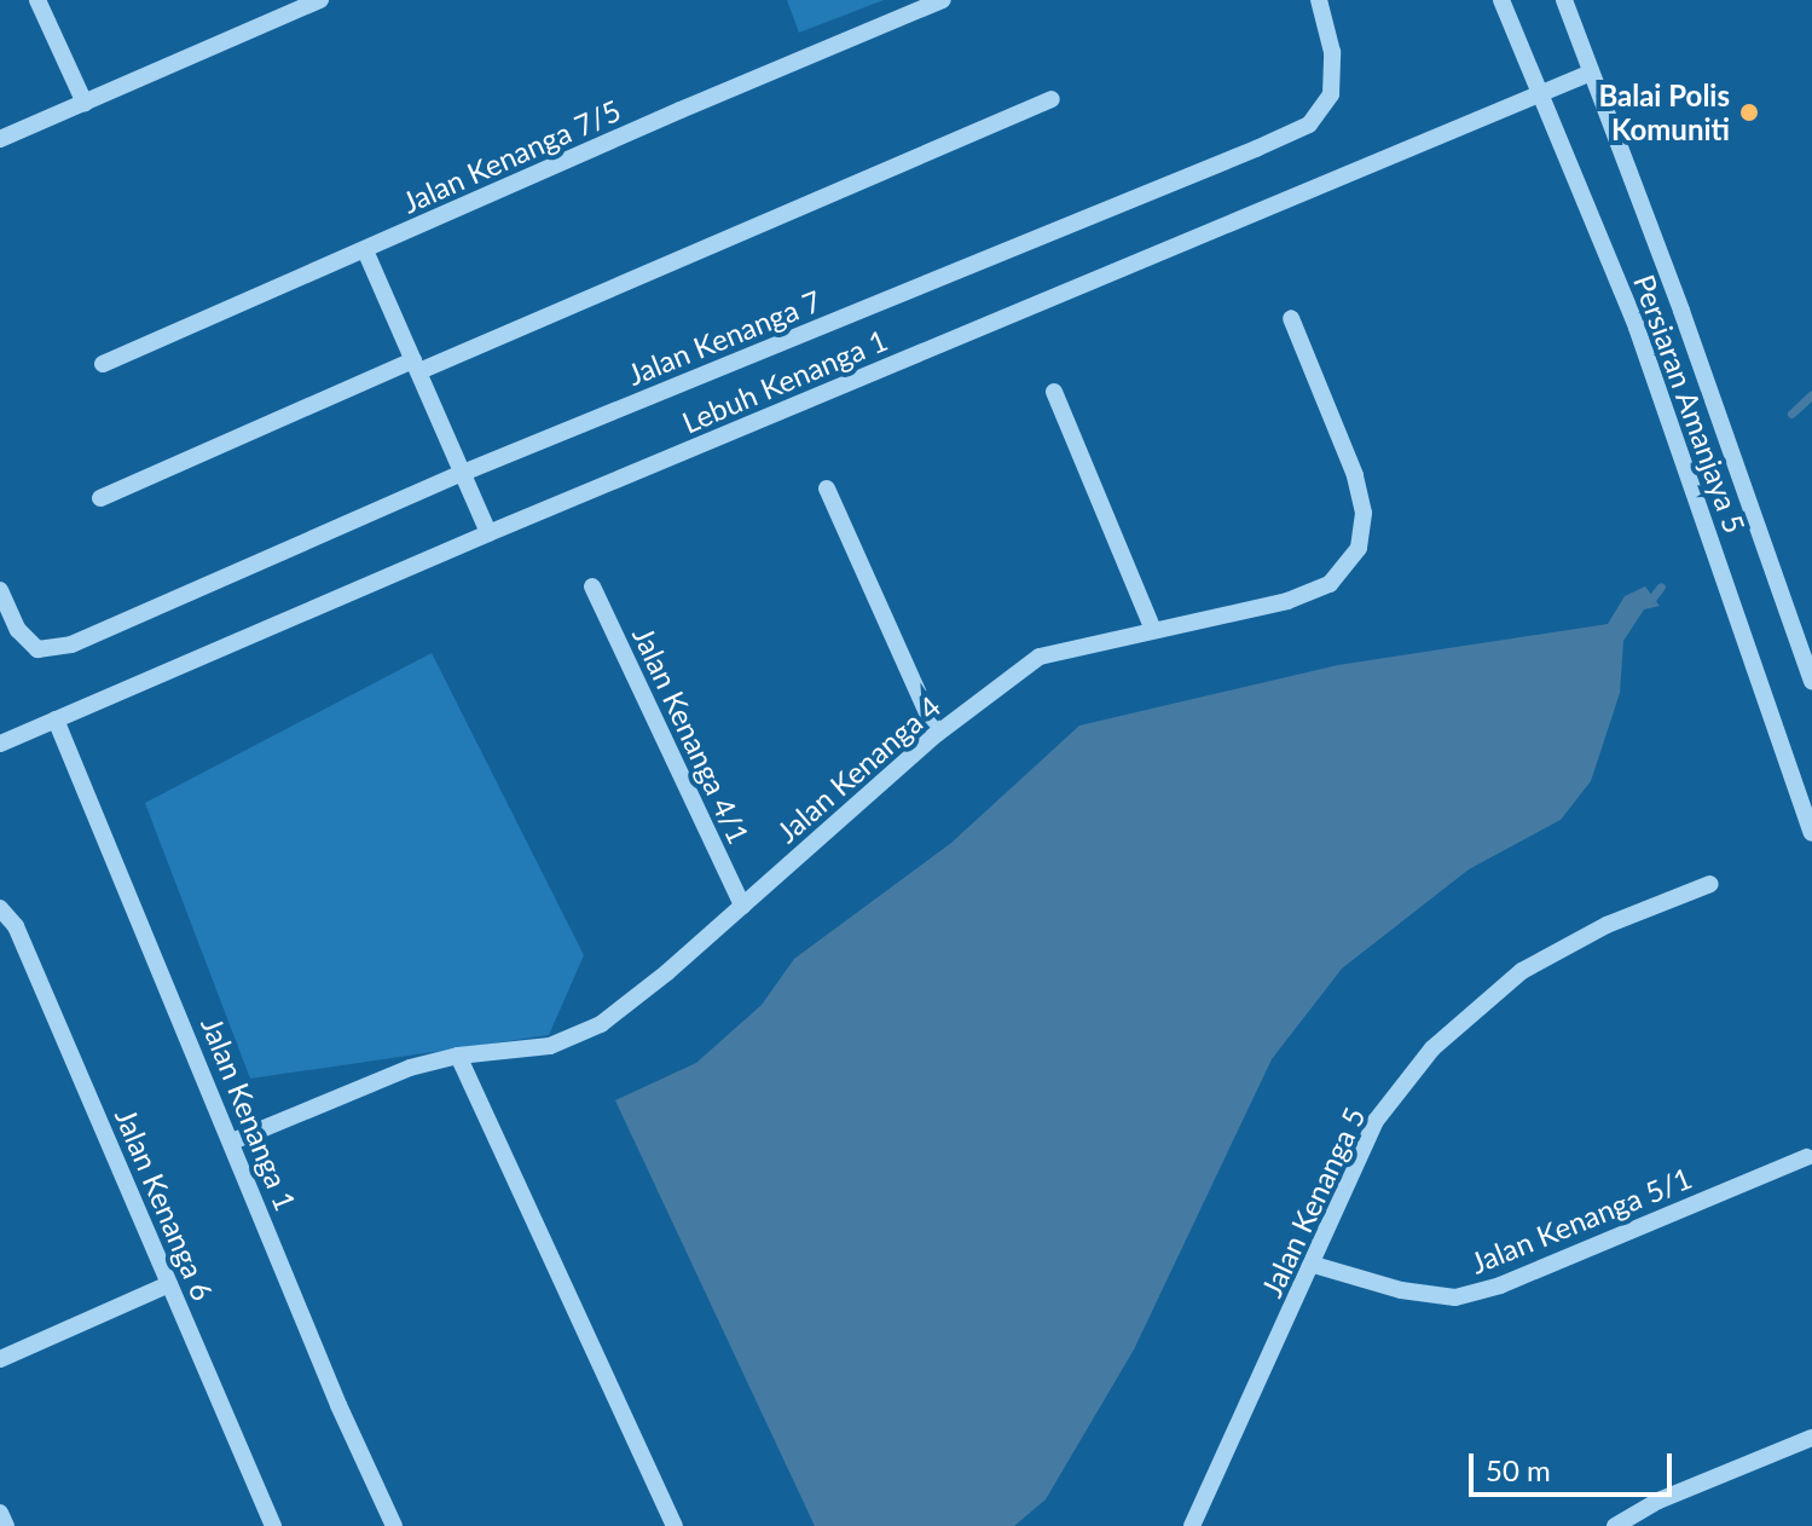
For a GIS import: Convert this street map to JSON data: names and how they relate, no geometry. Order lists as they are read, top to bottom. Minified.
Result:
{"streets":{"street":["Jalan Kenanga 7/5","Jalan Kenanga 7","Lebuh Kenanga 1","Persiaran Amanjaya 5","Jalan Kenanga 4/1","Jalan Kenanga 4","Jalan Kenanga 1","Jalan Kenanga 5","Jalan Kenanga 6","Jalan Kenanga 5/1"]},"crossings":[["Lebuh Kenanga 1","Persiaran Amanjaya 5"],["Lebuh Kenanga 1","Jalan Kenanga 1"],["Jalan Kenanga 4/1","Jalan Kenanga 4"],["Jalan Kenanga 4","Jalan Kenanga 1"],["Jalan Kenanga 5","Jalan Kenanga 5/1"]],"places":["Balai Polis Komuniti"],"scale_bar":"50 m"}
